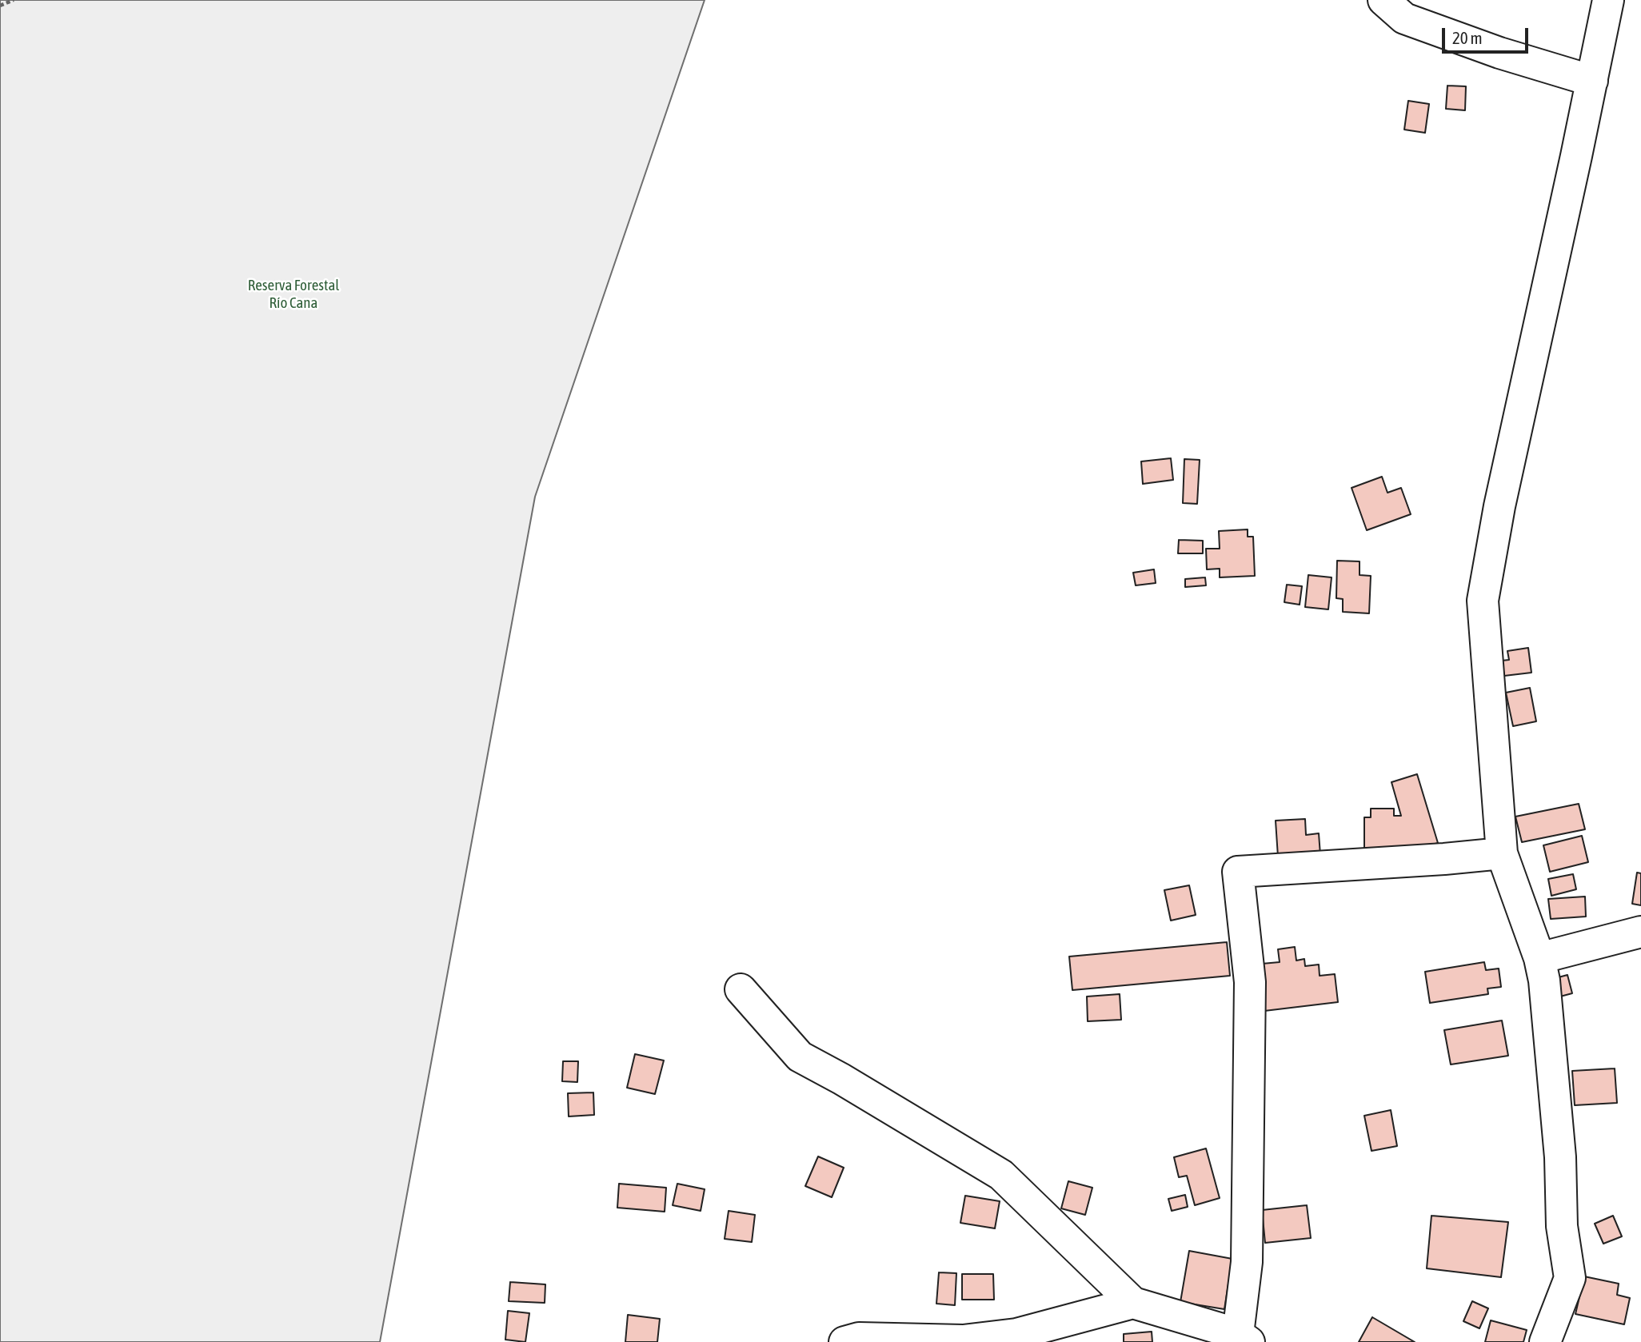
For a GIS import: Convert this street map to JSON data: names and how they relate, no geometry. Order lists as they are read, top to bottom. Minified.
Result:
{"parks":["Reserva Forestal Río Cana"],"scale_bar":"20 m"}
